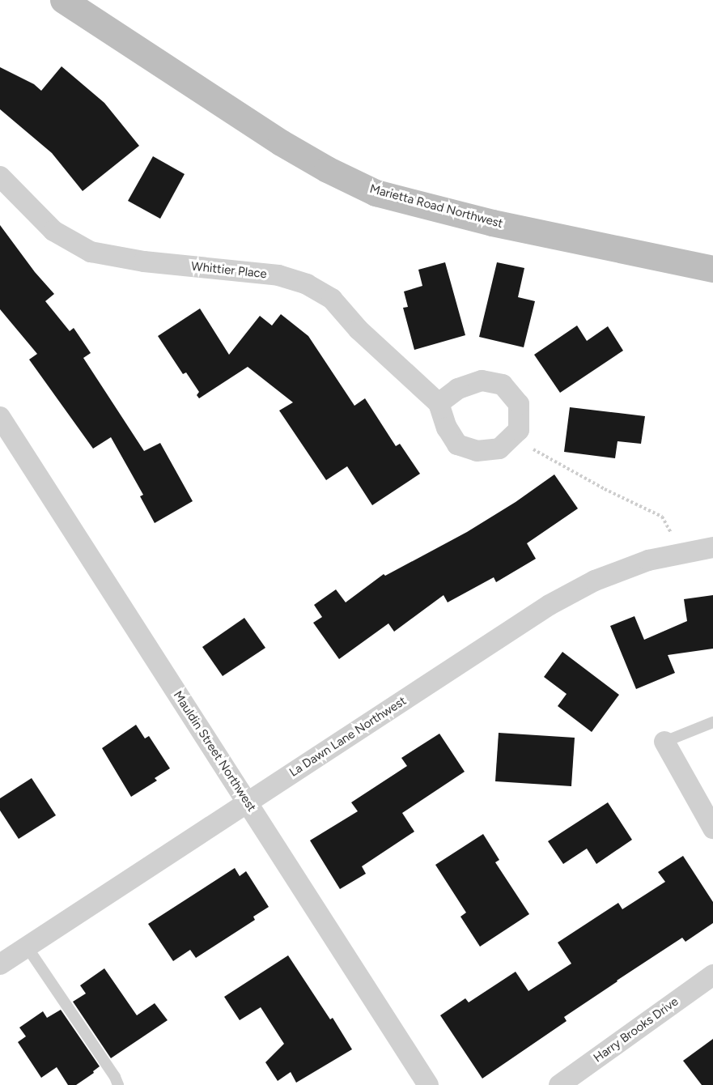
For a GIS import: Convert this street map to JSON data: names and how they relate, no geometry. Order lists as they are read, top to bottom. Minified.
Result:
{"streets":{"main road":["Marietta Road Northwest"],"street":["Whittier Place","La Dawn Lane Northwest","Mauldin Street Northwest","Harry Brooks Drive"]},"crossings":[["La Dawn Lane Northwest","Mauldin Street Northwest"]]}
